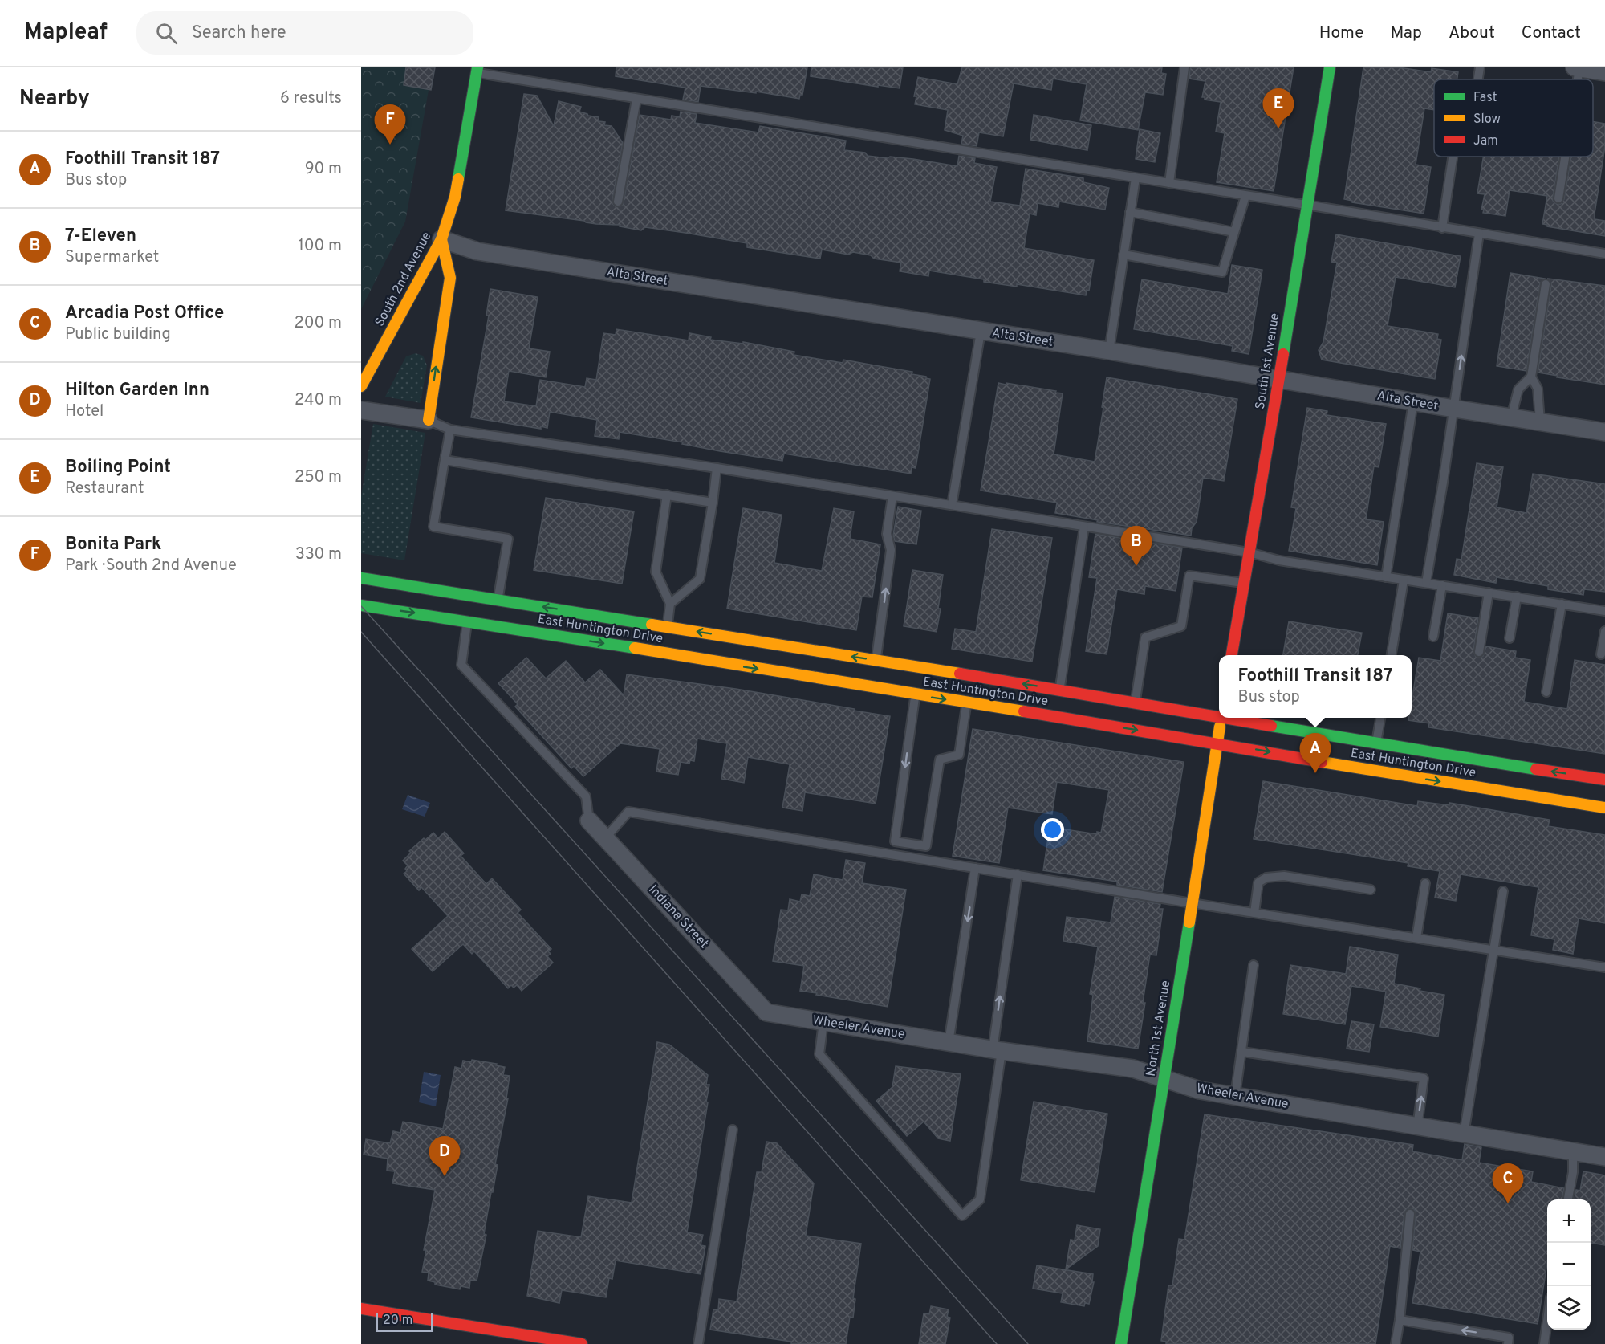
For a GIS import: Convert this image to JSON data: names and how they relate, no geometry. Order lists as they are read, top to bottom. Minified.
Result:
{"streets":{"main road":["South 2nd Avenue","South 1st Avenue","East Huntington Drive","North 1st Avenue"],"street":["Alta Street","Indiana Street","Wheeler Avenue"]},"crossings":[["Alta Street","South 2nd Avenue"],["Alta Street","South 1st Avenue"],["East Huntington Drive","North 1st Avenue"],["Indiana Street","Wheeler Avenue"],["Wheeler Avenue","North 1st Avenue"]],"legend":["Fast","Slow","Jam"],"scale_bar":"20 m","page":{"header":"Mapleaf","search":"Search here","nav":["Home","Map","About","Contact"],"heading":["Nearby","6 results"],"pins":["E","F","B","A","D","C"],"list":[{"mark":"A","name":"Foothill Transit 187","note":"Bus stop","value":"90 m"},{"mark":"B","name":"7-Eleven","note":"Supermarket","value":"100 m"},{"mark":"C","name":"Arcadia Post Office","note":"Public building","value":"200 m"},{"mark":"D","name":"Hilton Garden Inn","note":"Hotel","value":"240 m"},{"mark":"E","name":"Boiling Point","note":"Restaurant","value":"250 m"},{"mark":"F","name":"Bonita Park","note":"Park · South 2nd Avenue","value":"330 m"}],"popup":["Foothill Transit 187","Bus stop"],"map_buttons":["+","−"],"scale":"20 m"}}
